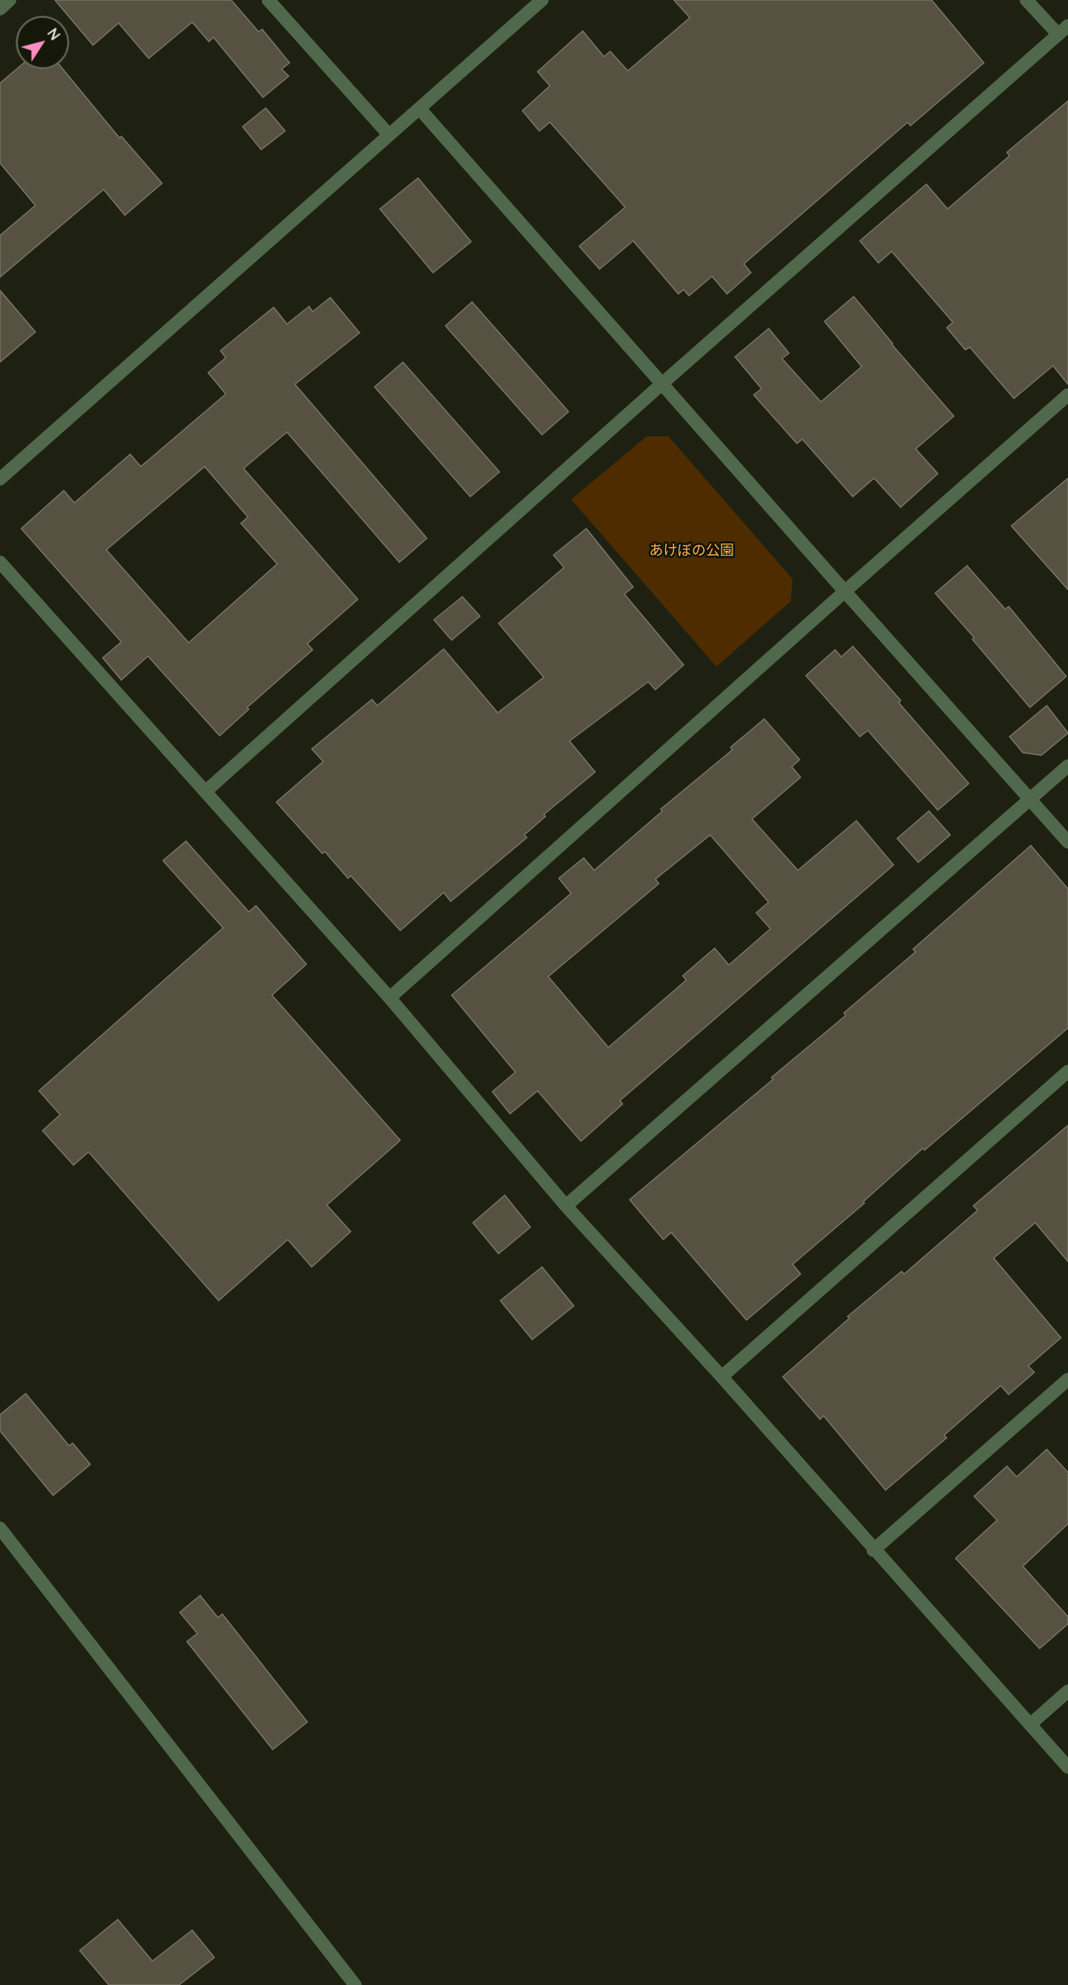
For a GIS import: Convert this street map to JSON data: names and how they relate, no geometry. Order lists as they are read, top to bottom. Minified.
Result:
{"parks":["あけぼの公園"],"north":"top right"}
